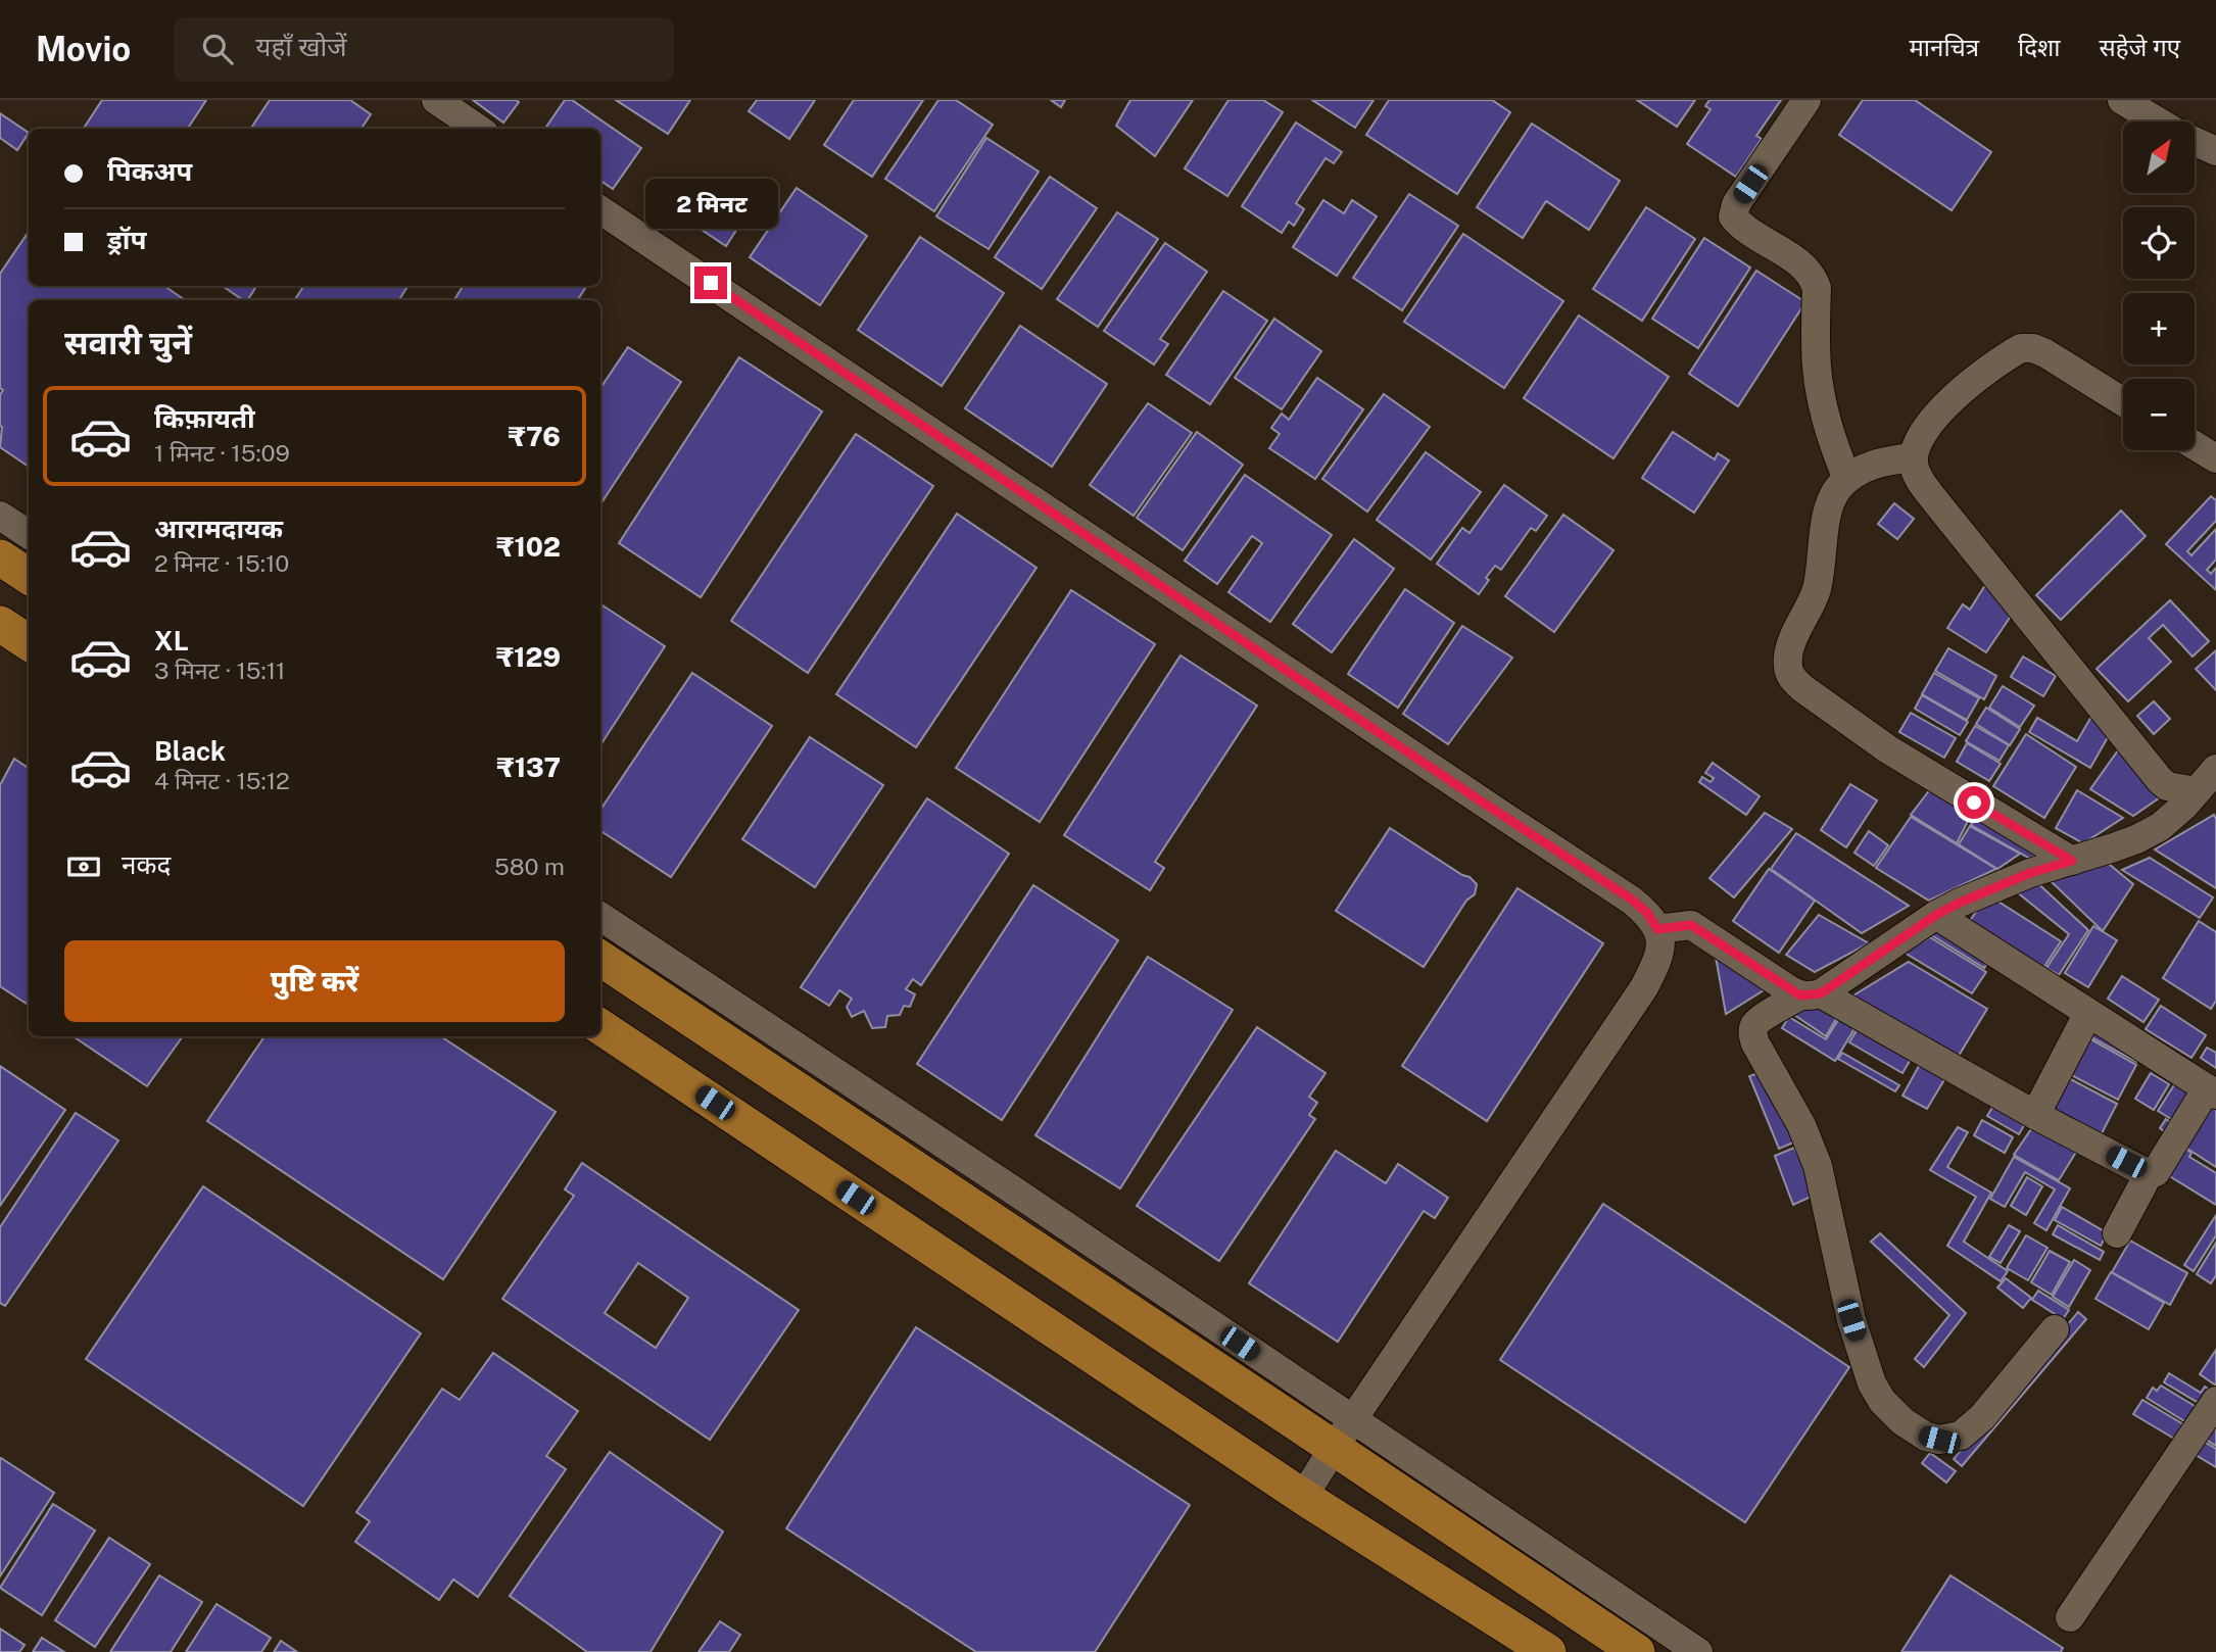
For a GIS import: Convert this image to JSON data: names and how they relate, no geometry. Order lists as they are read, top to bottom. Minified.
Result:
{"north":"top right","page":{"header":"Movio","search":"यहाँ खोजें","nav":["मानचित्र","दिशा","सहेजे गए"],"map_buttons":["+","−"],"banner":["पिकअप","ड्रॉप"],"bubble":"2 मिनट","heading":"सवारी चुनें","list":[{"name":"किफ़ायती","note":"1 मिनट · 15:09","value":"₹76"},{"name":"आरामदायक","note":"2 मिनट · 15:10","value":"₹102"},{"name":"XL","note":"3 मिनट · 15:11","value":"₹129"},{"name":"Black","note":"4 मिनट · 15:12","value":"₹137"}],"pay":["नकद","580 m"],"buttons":"पुष्टि करें"}}
